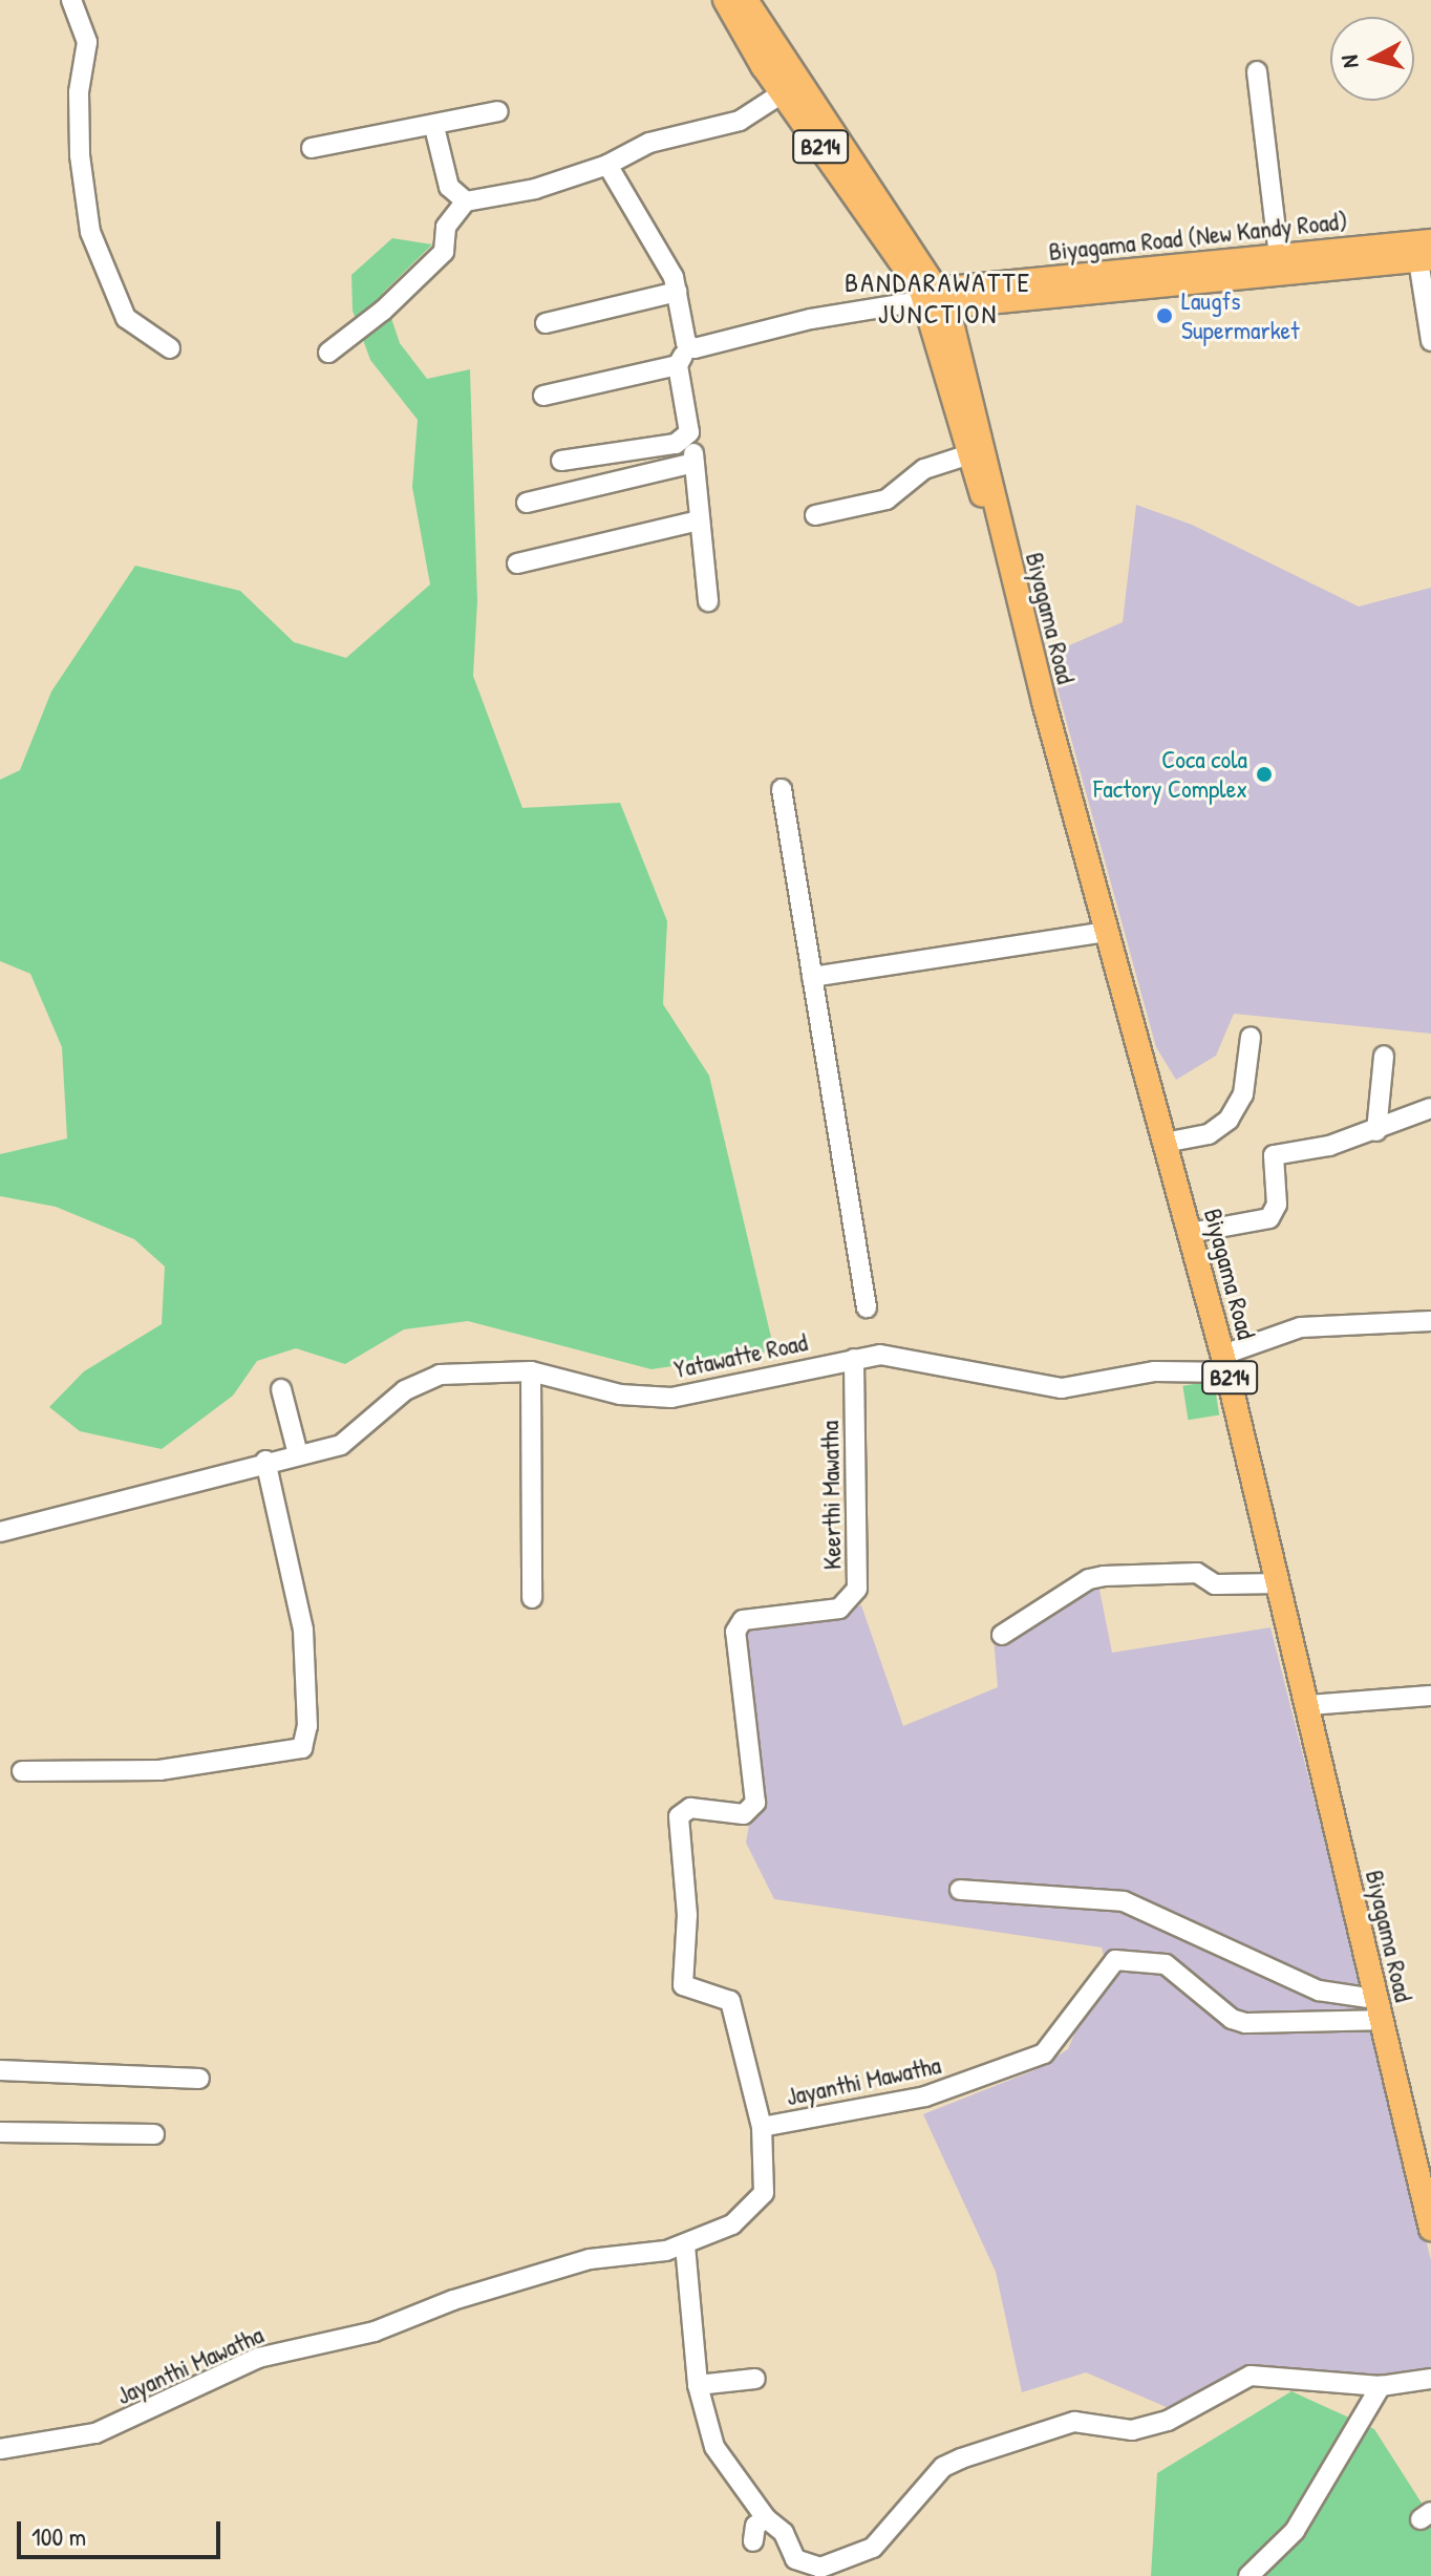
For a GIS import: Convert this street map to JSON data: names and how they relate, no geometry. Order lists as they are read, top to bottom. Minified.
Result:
{"streets":{"main road":["B214","Biyagama Road (New Kandy Road)","Biyagama Road"],"street":["Yatawatte Road","Keerthi Mawatha","Jayanthi Mawatha"]},"crossings":[["B214","Biyagama Road (New Kandy Road)"],["B214","Biyagama Road"],["Biyagama Road (New Kandy Road)","Biyagama Road"],["Biyagama Road","Yatawatte Road"],["Biyagama Road","Jayanthi Mawatha"],["Yatawatte Road","Keerthi Mawatha"],["Keerthi Mawatha","Jayanthi Mawatha"]],"districts":["BANDARAWATTE JUNCTION"],"places":["Laugfs Supermarket","Coca cola Factory Complex"],"scale_bar":"100 m","north":"left"}
